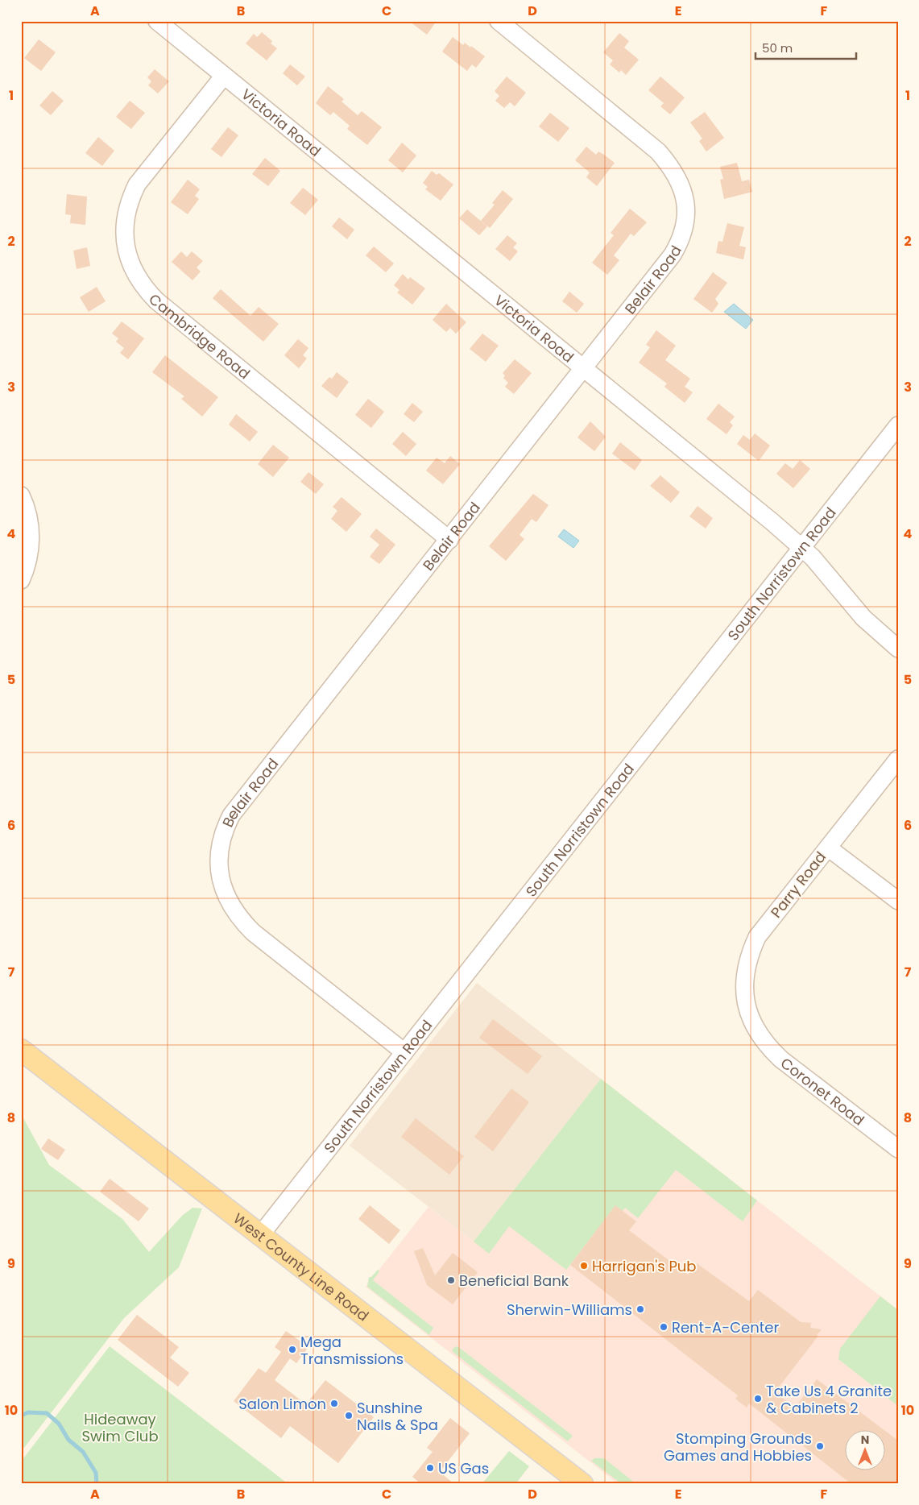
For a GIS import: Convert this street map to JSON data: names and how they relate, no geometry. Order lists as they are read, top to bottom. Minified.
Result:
{"streets":{"main road":["West County Line Road"],"street":["Victoria Road","Belair Road","Cambridge Road","South Norristown Road","Parry Road","Coronet Road"]},"crossings":[["Victoria Road","Belair Road"],["Victoria Road","Cambridge Road"],["Victoria Road","South Norristown Road"],["Belair Road","Cambridge Road"],["Belair Road","South Norristown Road"],["South Norristown Road","West County Line Road"],["Parry Road","Coronet Road"]],"parks":["Hideaway Swim Club"],"places":["Harrigan's Pub","Beneficial Bank","Sherwin-Williams","Rent-A-Center","Mega Transmissions","Take Us 4 Granite & Cabinets 2","Salon Limon","Sunshine Nails & Spa","Stomping Grounds Games and Hobbies","US Gas"],"scale_bar":"50 m","north":"top","grid":{"columns":["A","B","C","D","E","F"],"rows":["1","2","3","4","5","6","7","8","9","10"]}}
